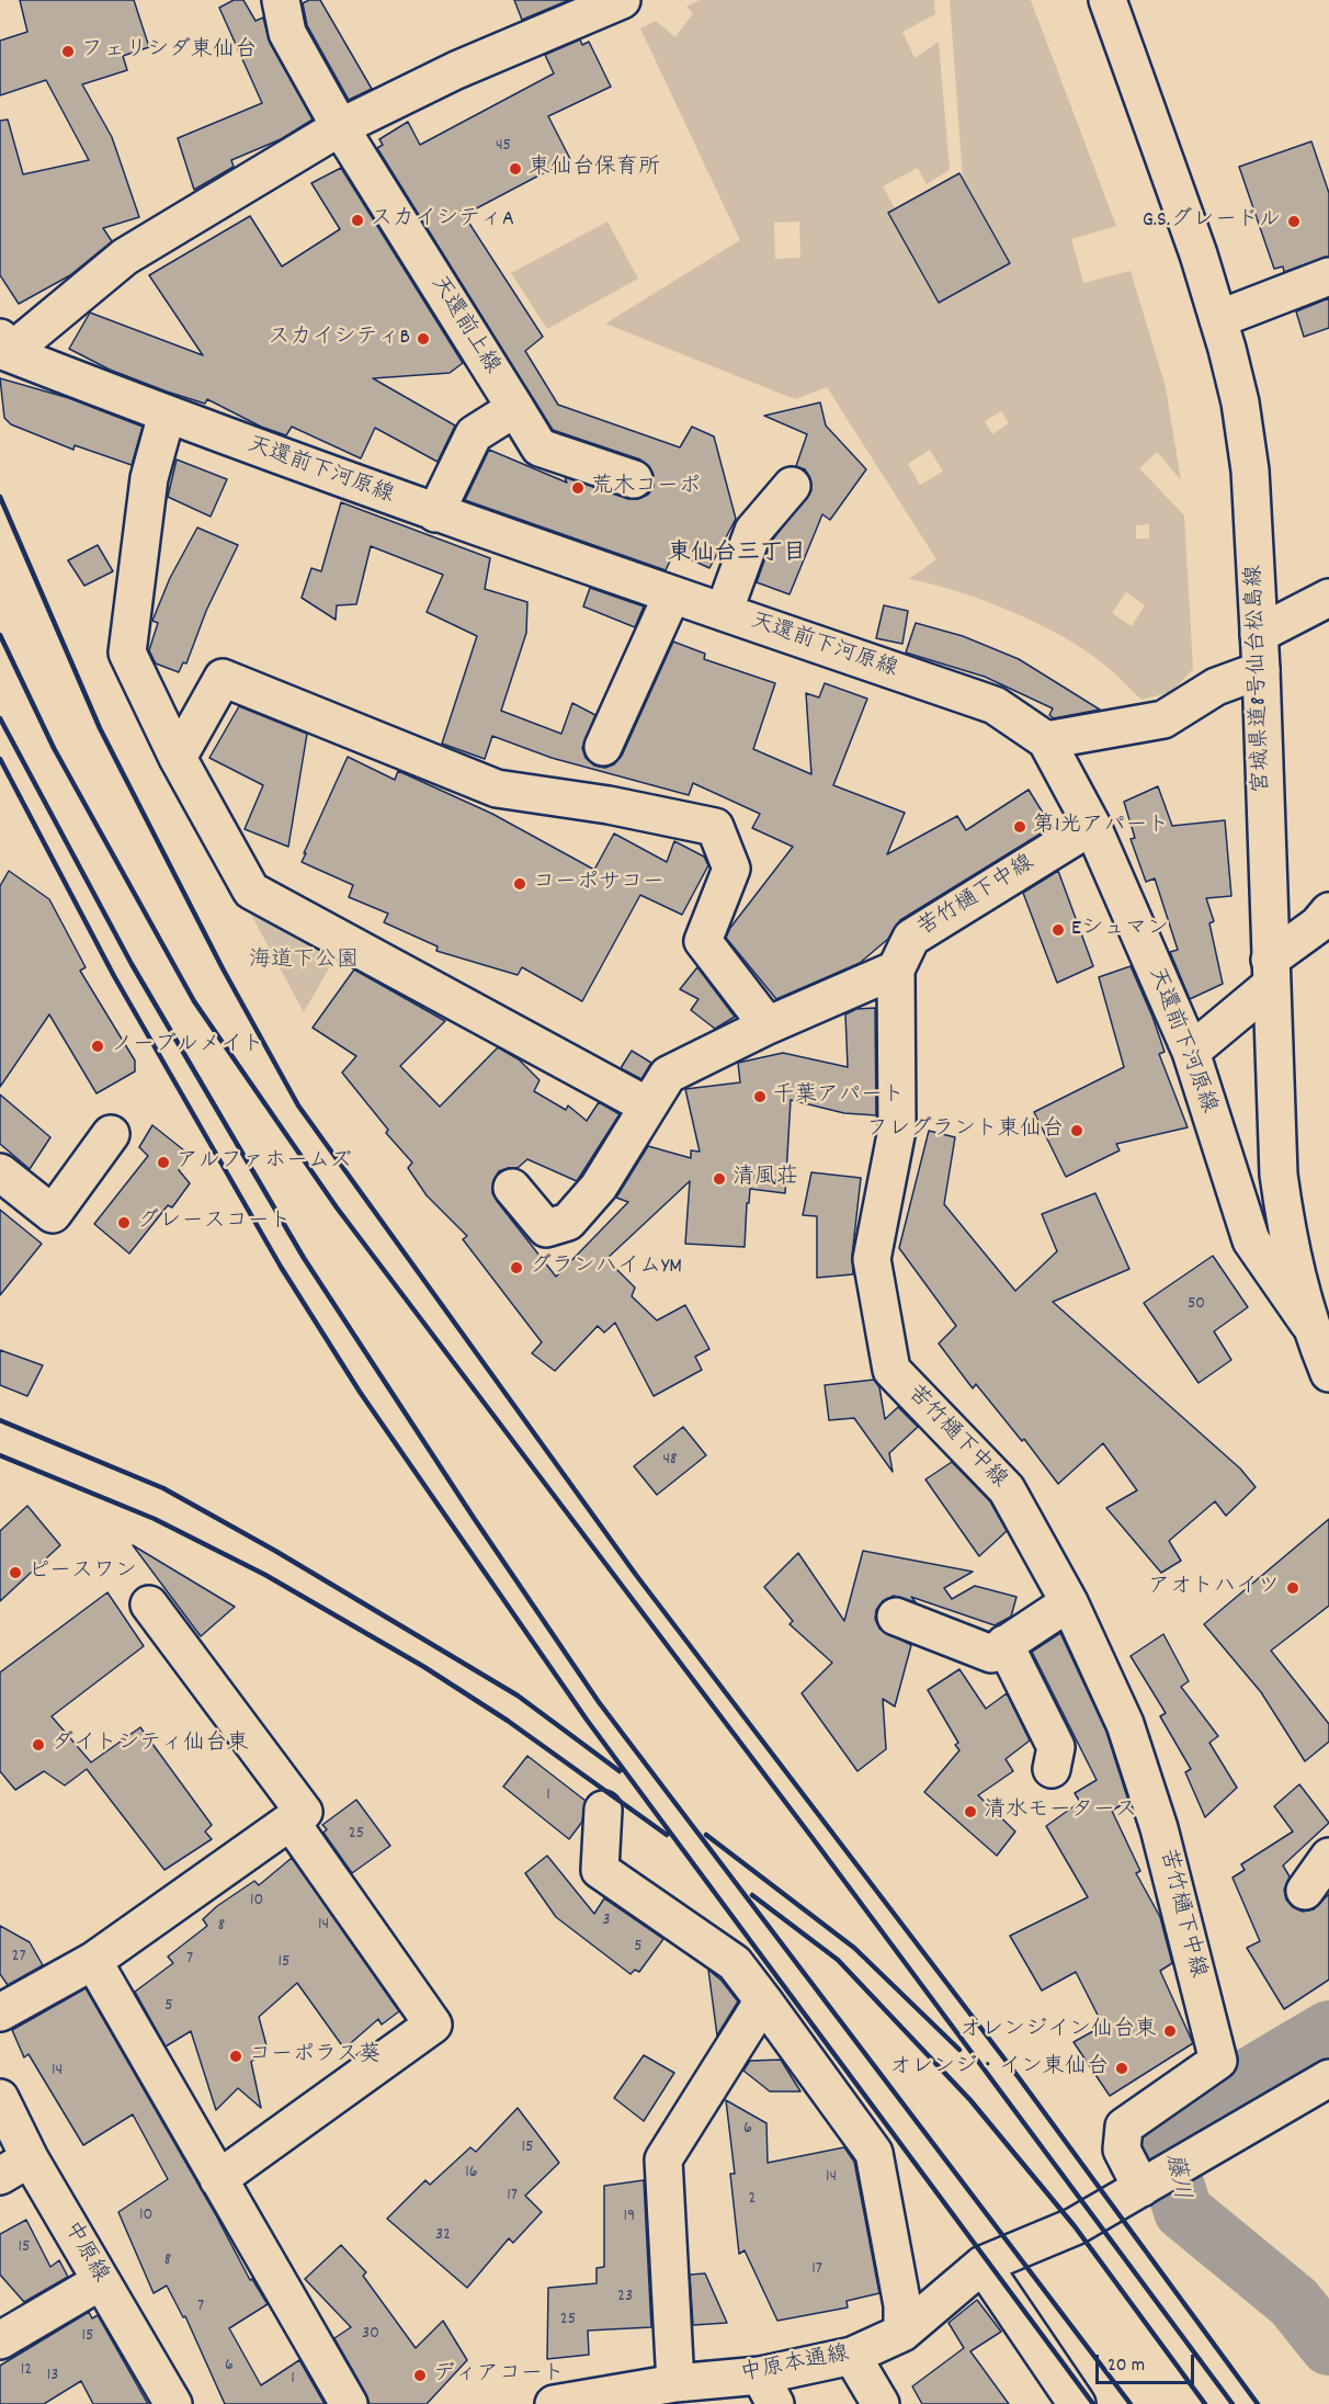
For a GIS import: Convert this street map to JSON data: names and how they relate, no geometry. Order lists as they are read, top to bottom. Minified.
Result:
{"streets":{"street":["天還前上線","天還前下河原線","宮城県道8号仙台松島線","苦竹樋下中線","中原線","中原本通線"]},"crossings":[["天還前下河原線","宮城県道8号仙台松島線"],["天還前下河原線","苦竹樋下中線"],["苦竹樋下中線","中原本通線"]],"districts":["東仙台三丁目"],"water":["藤川"],"parks":["海道下公園"],"places":["フェリシダ東仙台","東仙台保育所","スカイシティA","G.S.グレードル","スカイシティB","荒木コーポ","第1光アパート","コーポサコー","Eシュマン","ノーブルメイト","千葉アパート","フレグラント東仙台","アルファホームズ","清風荘","グレースコート","グランハイムYM","ピースワン","アオトハイツ","ダイトシティ仙台東","清水モータース","オレンジイン仙台東","コーポラス葵","オレンジ・イン東仙台","ディアコート"],"house_numbers":["45","50","48","1","25","10","3","14","8","5","27","7","15","5","14","6","15","16","14","17","2","10","19","32","15","8","17","23","7","25","30","15","6","12","13","1"],"scale_bar":"20 m"}
